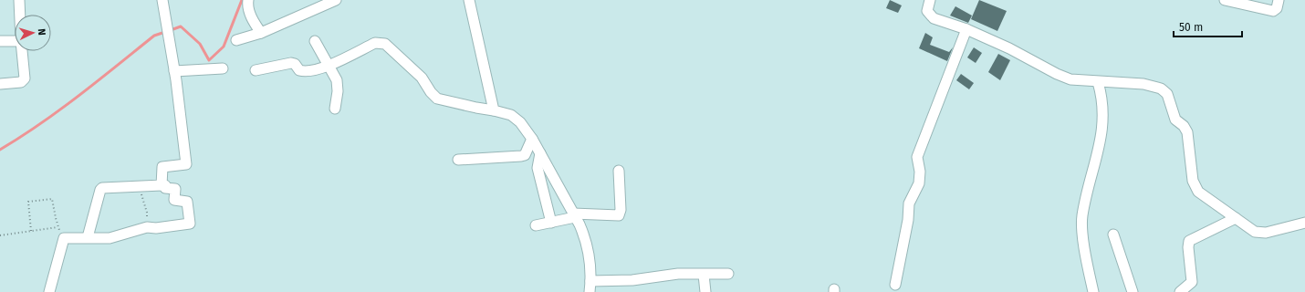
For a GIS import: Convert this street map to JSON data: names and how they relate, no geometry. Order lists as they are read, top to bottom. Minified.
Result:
{"scale_bar":"50 m","north":"right"}
